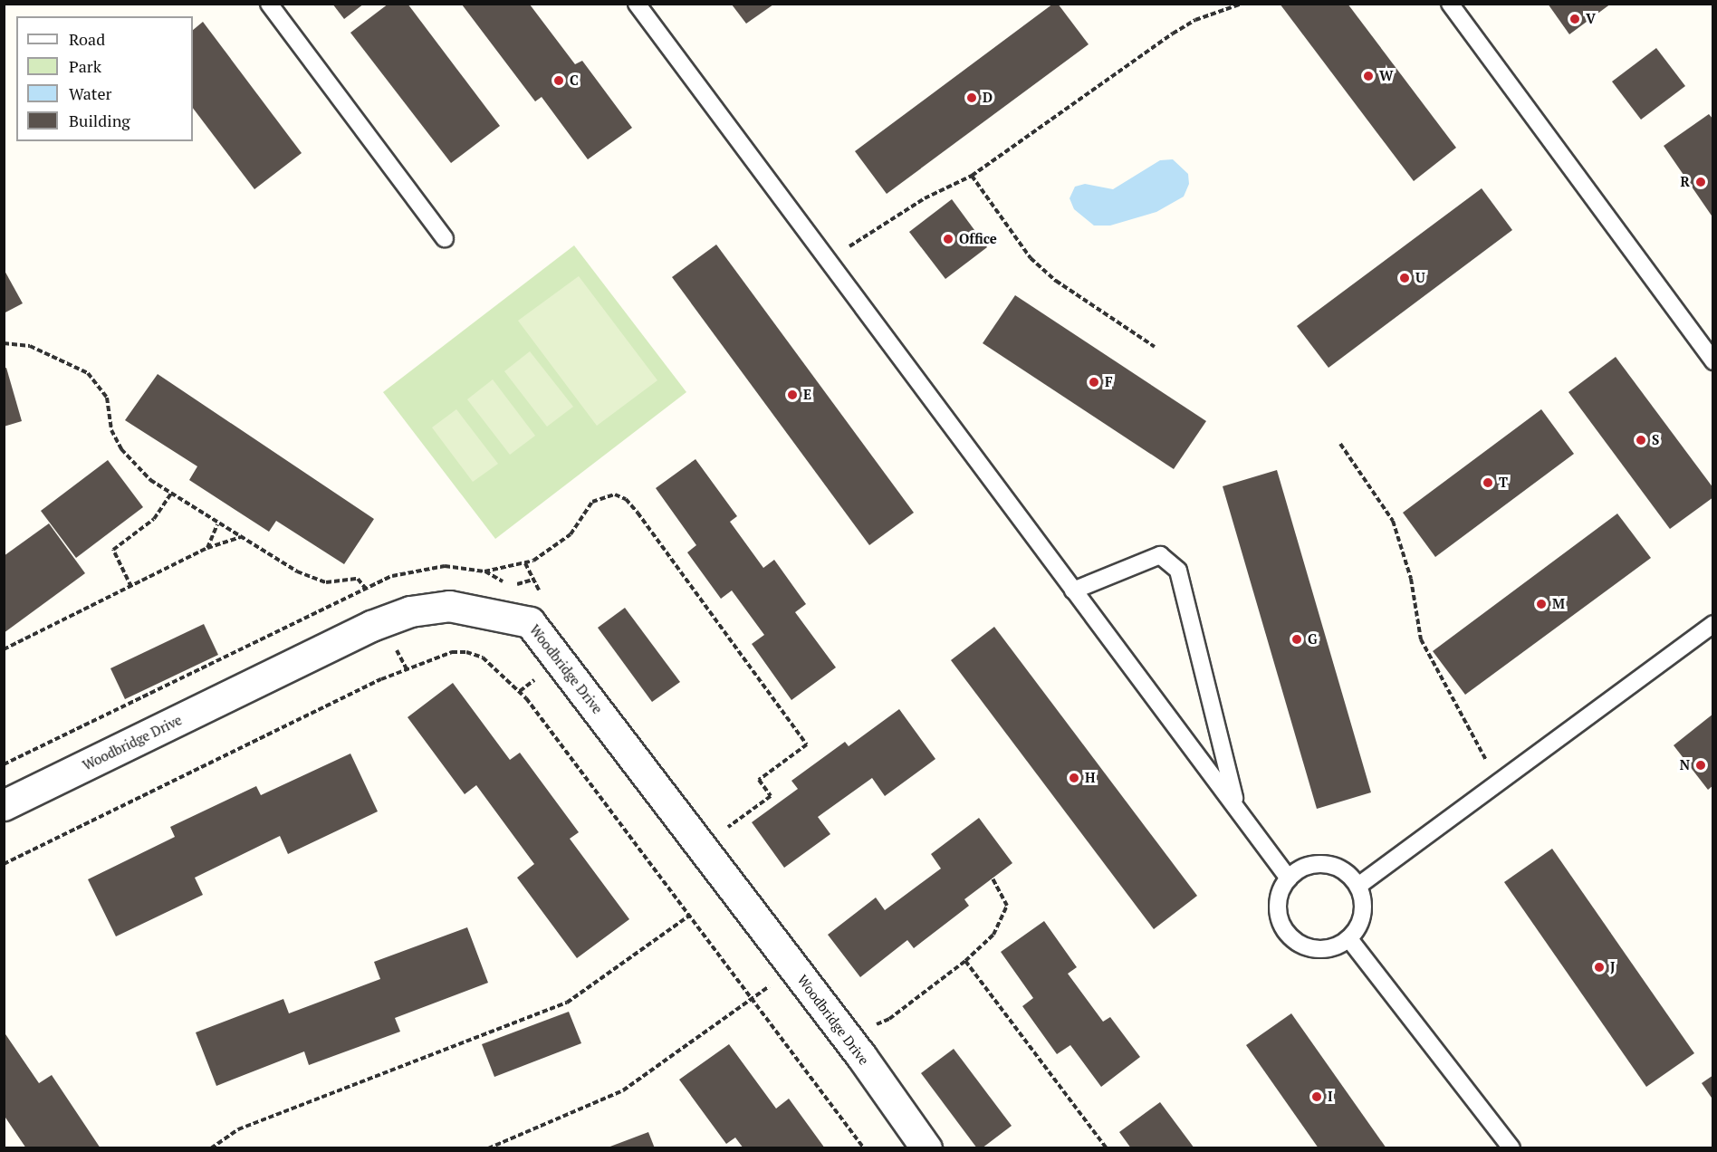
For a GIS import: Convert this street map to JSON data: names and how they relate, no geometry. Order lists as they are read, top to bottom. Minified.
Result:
{"streets":{"street":["Woodbridge Drive"]},"places":["V","W","C","D","R","Office","U","F","E","S","T","M","G","N","H","J","I"],"legend":["Road","Park","Water","Building"]}
